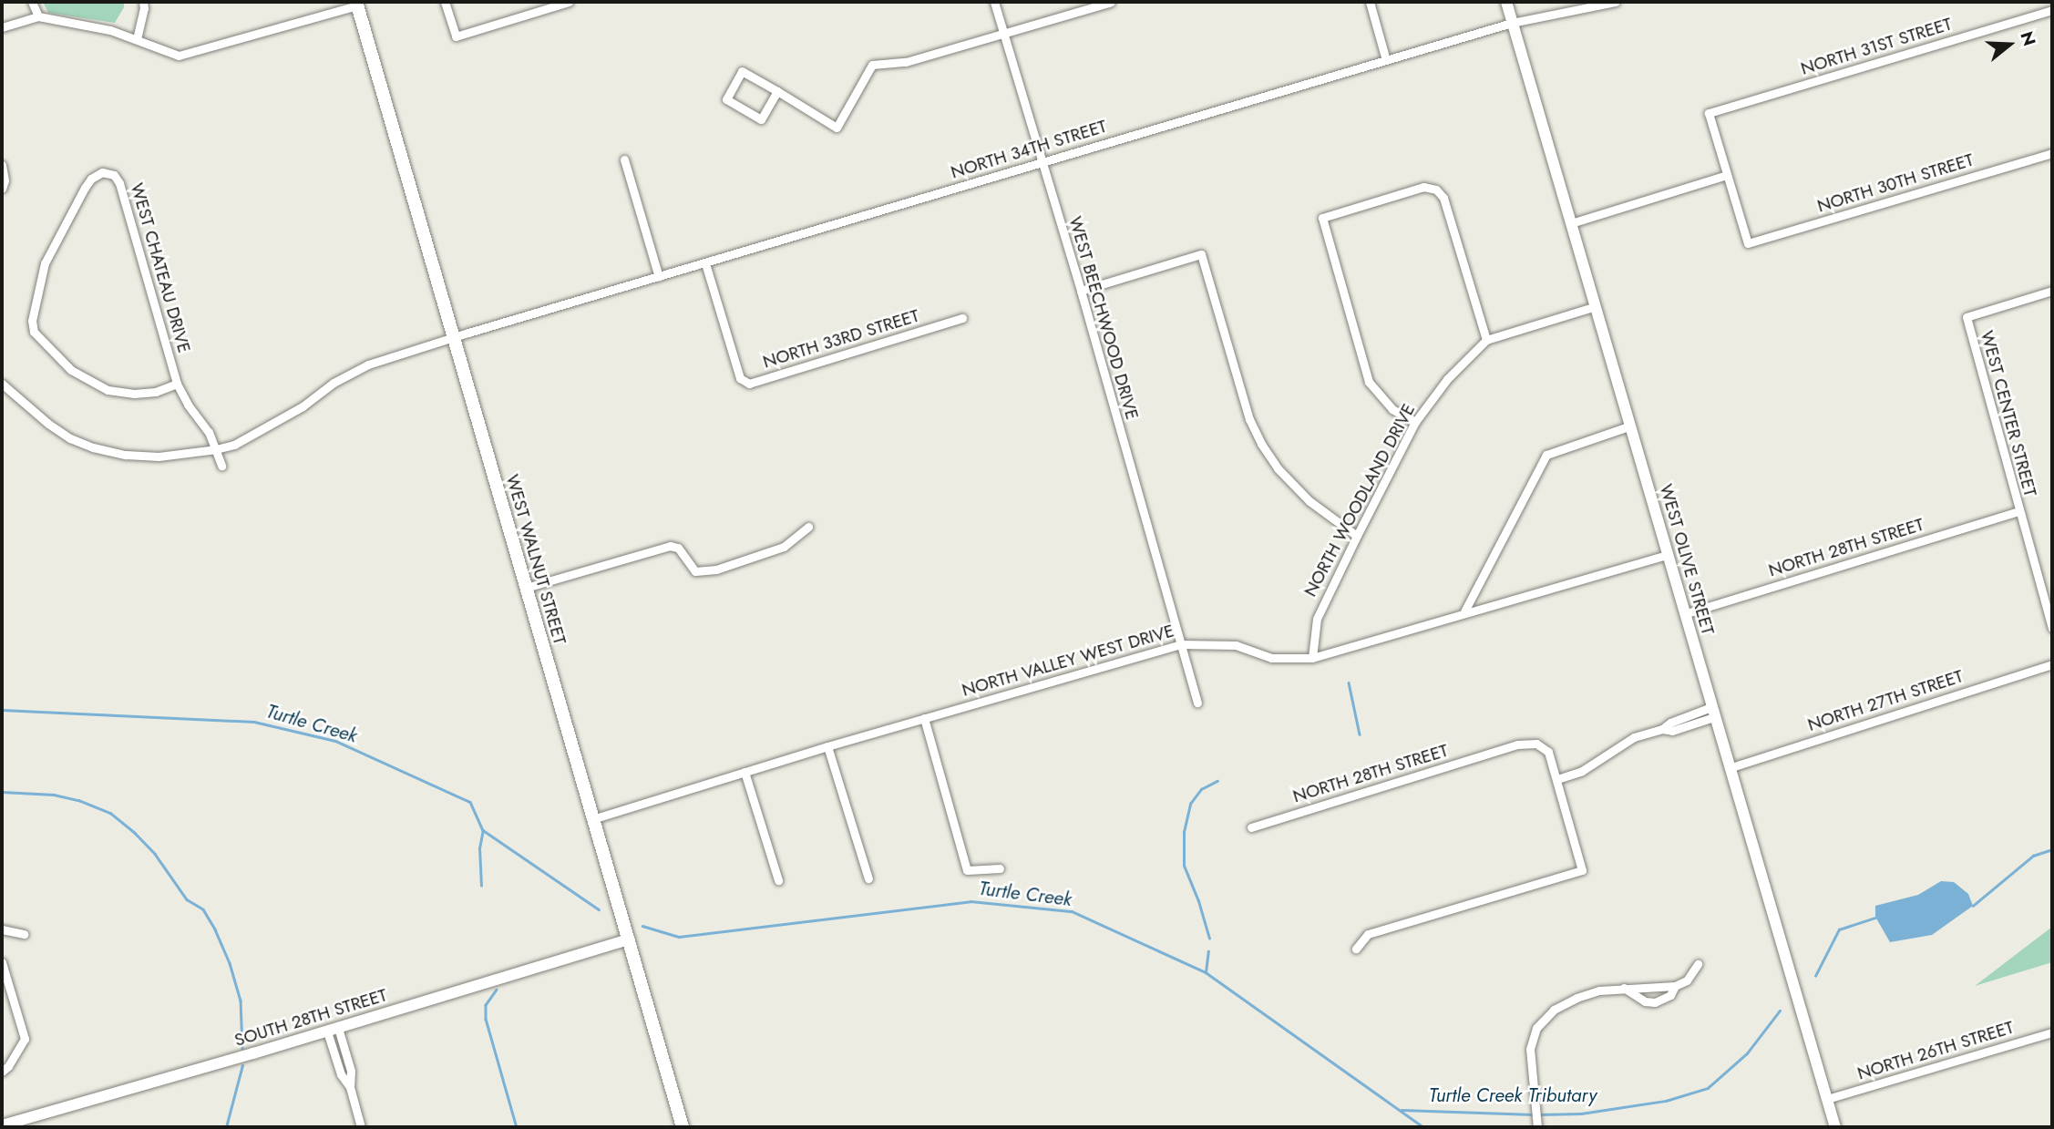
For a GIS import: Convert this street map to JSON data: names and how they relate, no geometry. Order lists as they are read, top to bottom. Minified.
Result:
{"streets":{"main road":["WEST WALNUT STREET","WEST OLIVE STREET","SOUTH 28TH STREET"],"street":["NORTH 31ST STREET","NORTH 34TH STREET","NORTH 30TH STREET","WEST CHATEAU DRIVE","WEST BEECHWOOD DRIVE","NORTH 33RD STREET","WEST CENTER STREET","NORTH WOODLAND DRIVE","NORTH 28TH STREET","NORTH VALLEY WEST DRIVE","NORTH 27TH STREET","NORTH 26TH STREET"]},"crossings":[["NORTH 31ST STREET","NORTH 30TH STREET"],["NORTH 34TH STREET","WEST CHATEAU DRIVE"],["NORTH 34TH STREET","WEST BEECHWOOD DRIVE"],["NORTH 34TH STREET","NORTH 33RD STREET"],["NORTH 34TH STREET","WEST WALNUT STREET"],["NORTH 34TH STREET","WEST OLIVE STREET"],["WEST BEECHWOOD DRIVE","NORTH VALLEY WEST DRIVE"],["WEST CENTER STREET","NORTH 28TH STREET"],["NORTH WOODLAND DRIVE","WEST OLIVE STREET"],["NORTH WOODLAND DRIVE","NORTH VALLEY WEST DRIVE"],["NORTH 28TH STREET","WEST OLIVE STREET"],["WEST WALNUT STREET","NORTH VALLEY WEST DRIVE"],["WEST WALNUT STREET","SOUTH 28TH STREET"],["WEST OLIVE STREET","NORTH VALLEY WEST DRIVE"],["WEST OLIVE STREET","NORTH 27TH STREET"],["WEST OLIVE STREET","NORTH 26TH STREET"]],"water":["Turtle Creek","Turtle Creek Tributary"],"north":"right"}
